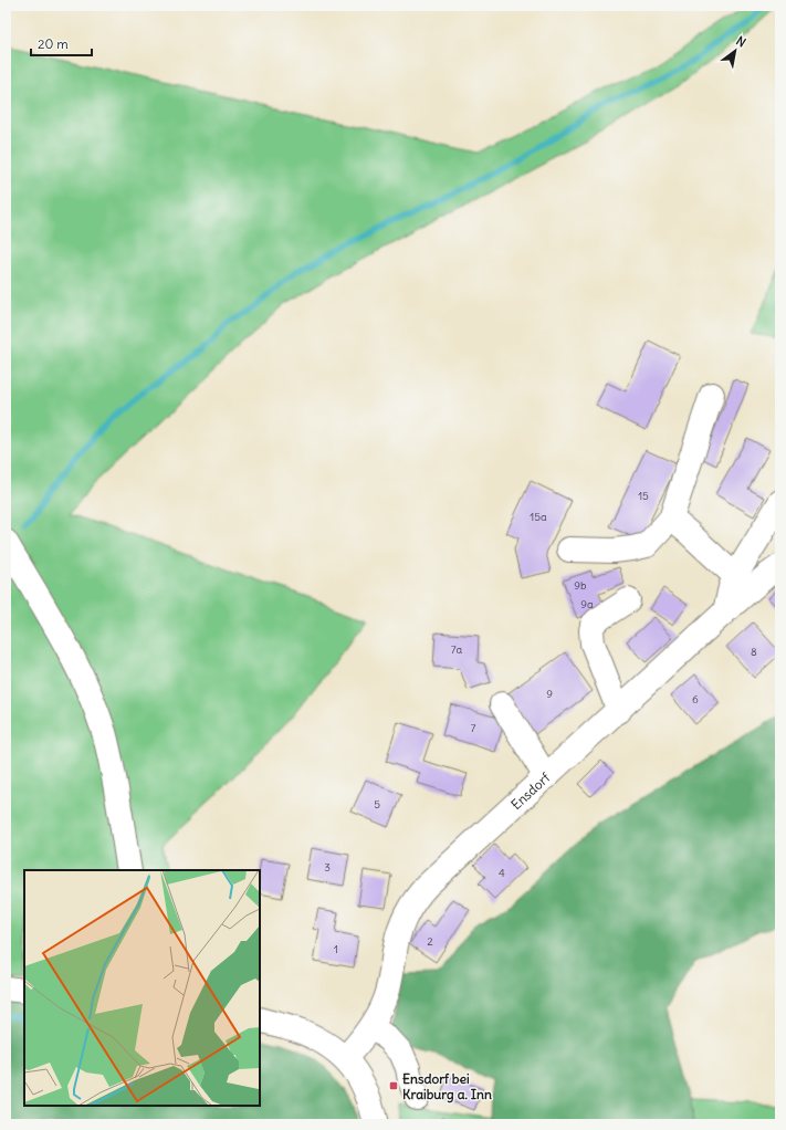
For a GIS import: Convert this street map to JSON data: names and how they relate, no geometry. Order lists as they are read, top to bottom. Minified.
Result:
{"streets":{"street":["Ensdorf"]},"places":{"transit":["Ensdorf bei Kraiburg a. Inn"]},"house_numbers":["15","15a","9b","9a","7a","8","9","6","7","5","3","4","2","1"],"scale_bar":"20 m","north":"top right"}
